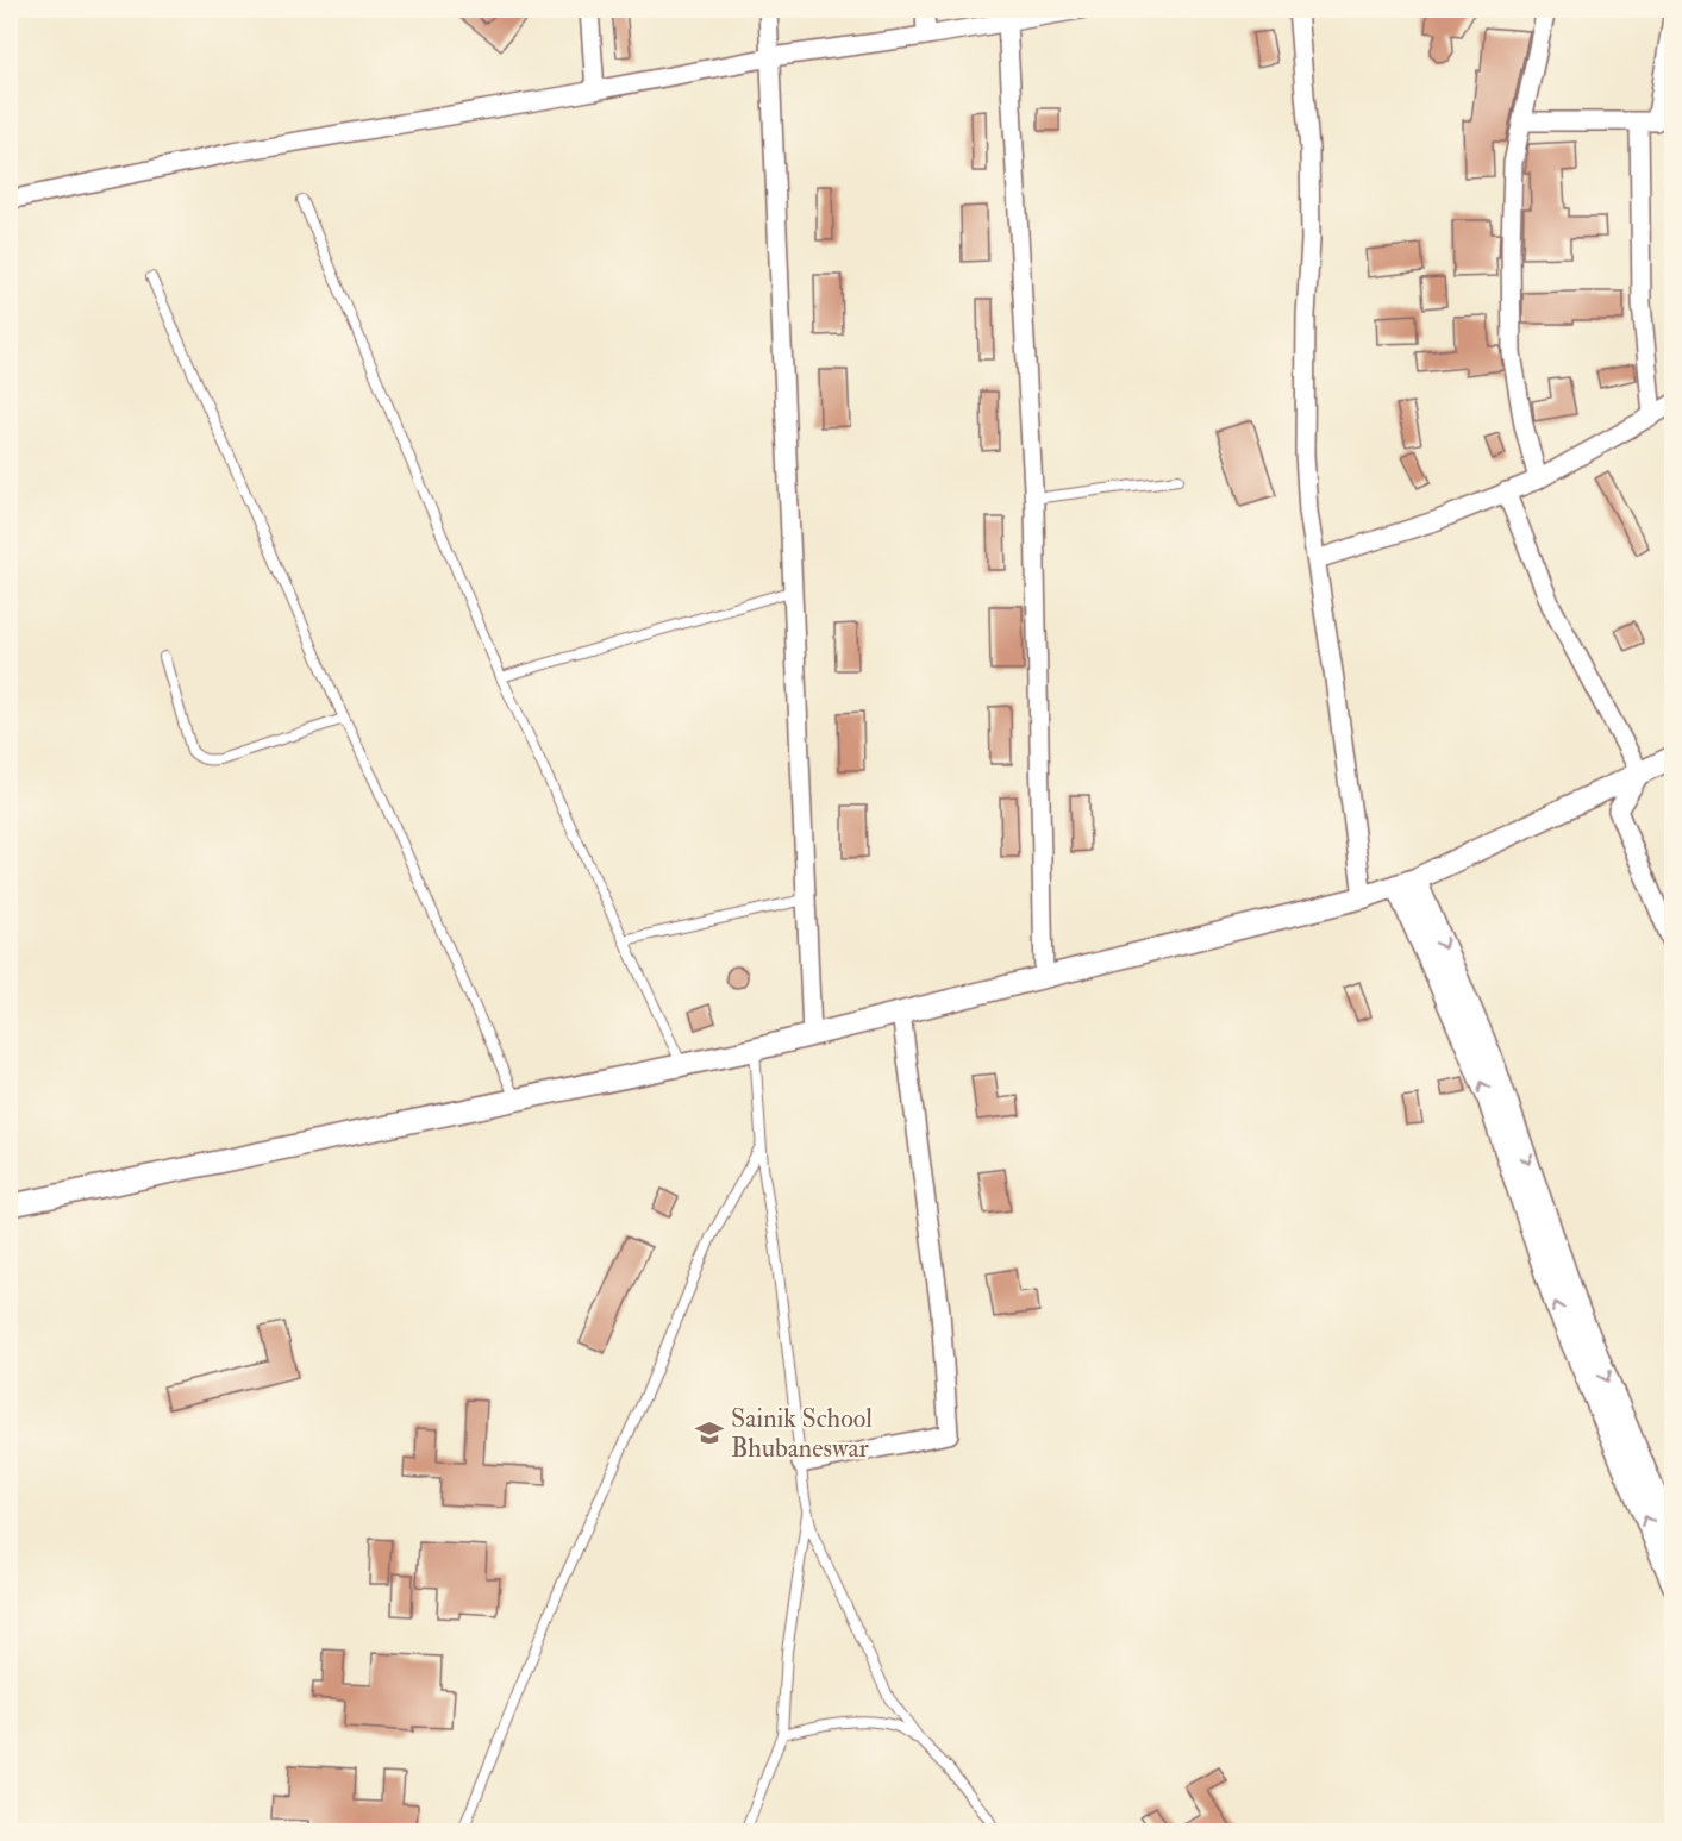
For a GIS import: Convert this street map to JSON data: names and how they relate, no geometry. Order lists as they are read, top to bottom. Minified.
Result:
{"places":{"school or university":["Sainik School Bhubaneswar"]}}
